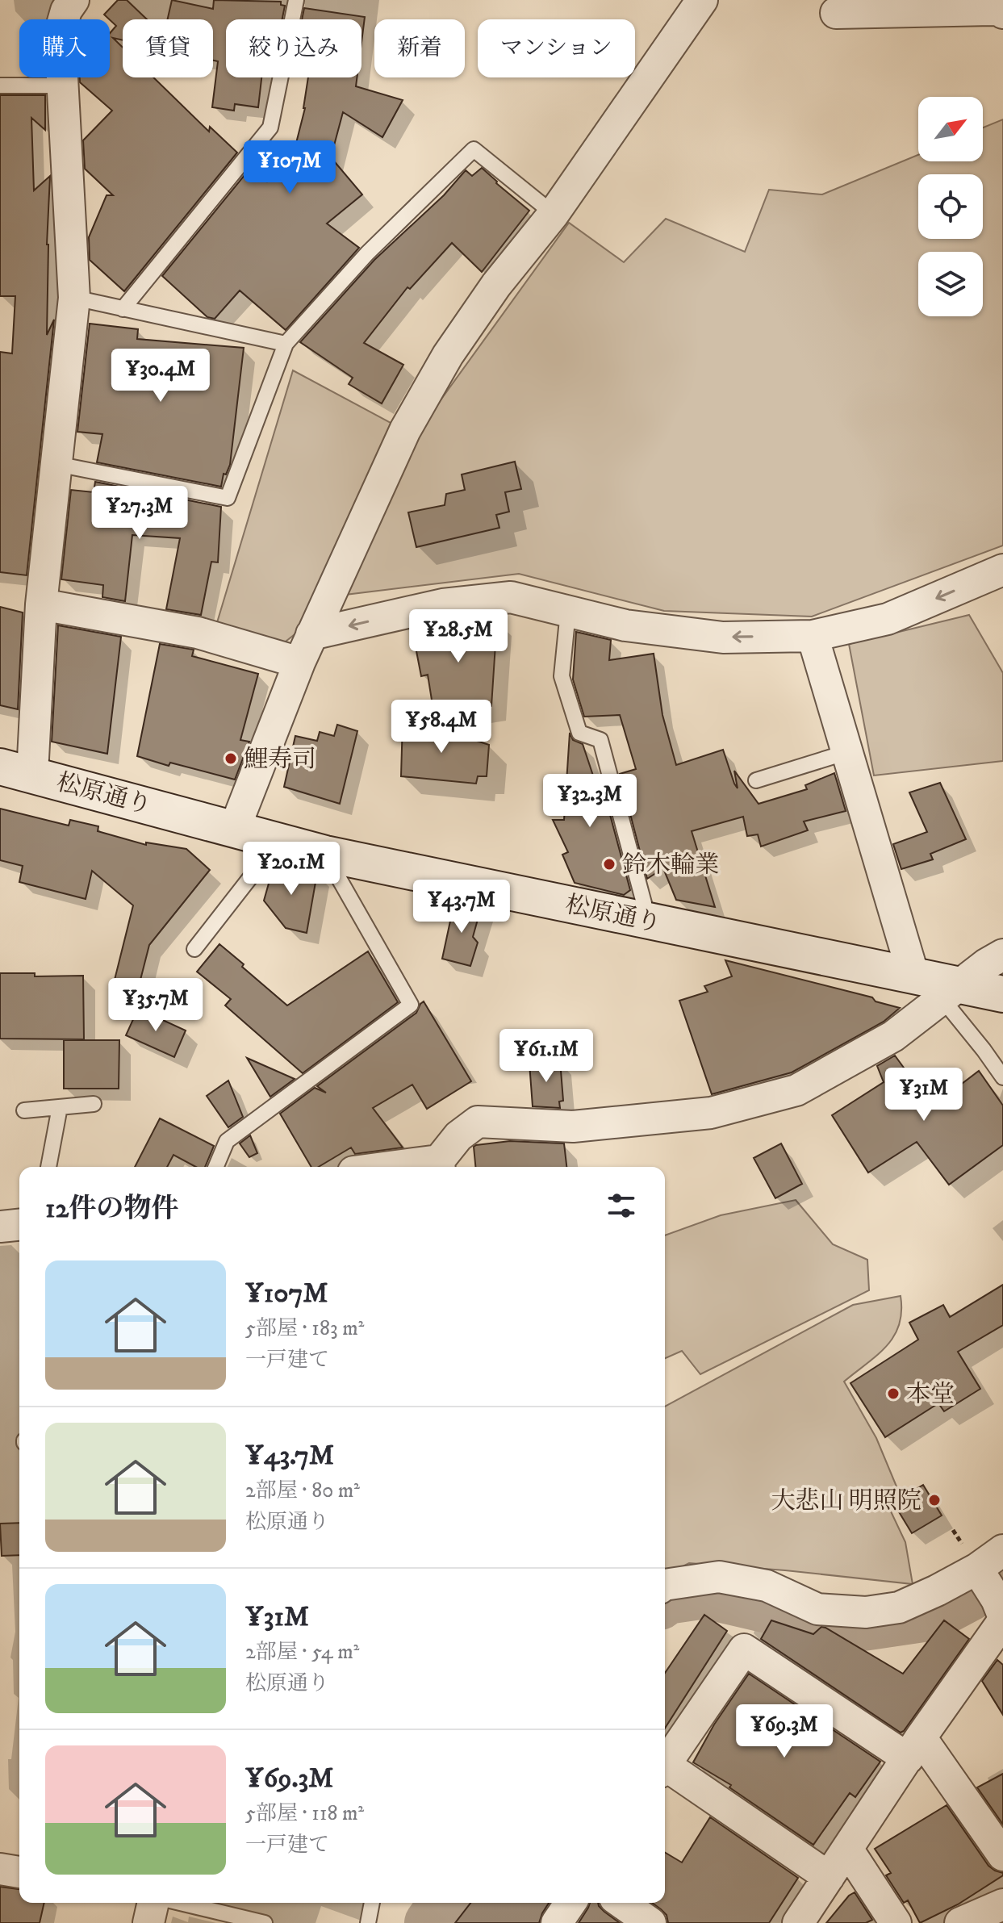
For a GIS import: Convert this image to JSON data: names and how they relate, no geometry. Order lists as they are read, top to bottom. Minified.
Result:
{"streets":{"main road":["松原通り"]},"places":["鯉寿司","鈴木輪業","本堂","大悲山 明照院"],"north":"top right","page":{"chip":["購入","賃貸","絞り込み","新着","マンション"],"price":["¥107M","¥30.4M","¥27.3M","¥28.5M","¥58.4M","¥32.3M","¥20.1M","¥43.7M","¥35.7M","¥61.1M","¥31M","¥69.3M"],"heading":"12件の物件","list":[{"name":"¥107M","note":"5部屋 · 183 m² · 一戸建て"},{"name":"¥43.7M","note":"2部屋 · 80 m² · 松原通り"},{"name":"¥31M","note":"2部屋 · 54 m² · 松原通り"},{"name":"¥69.3M","note":"5部屋 · 118 m² · 一戸建て"}]}}
